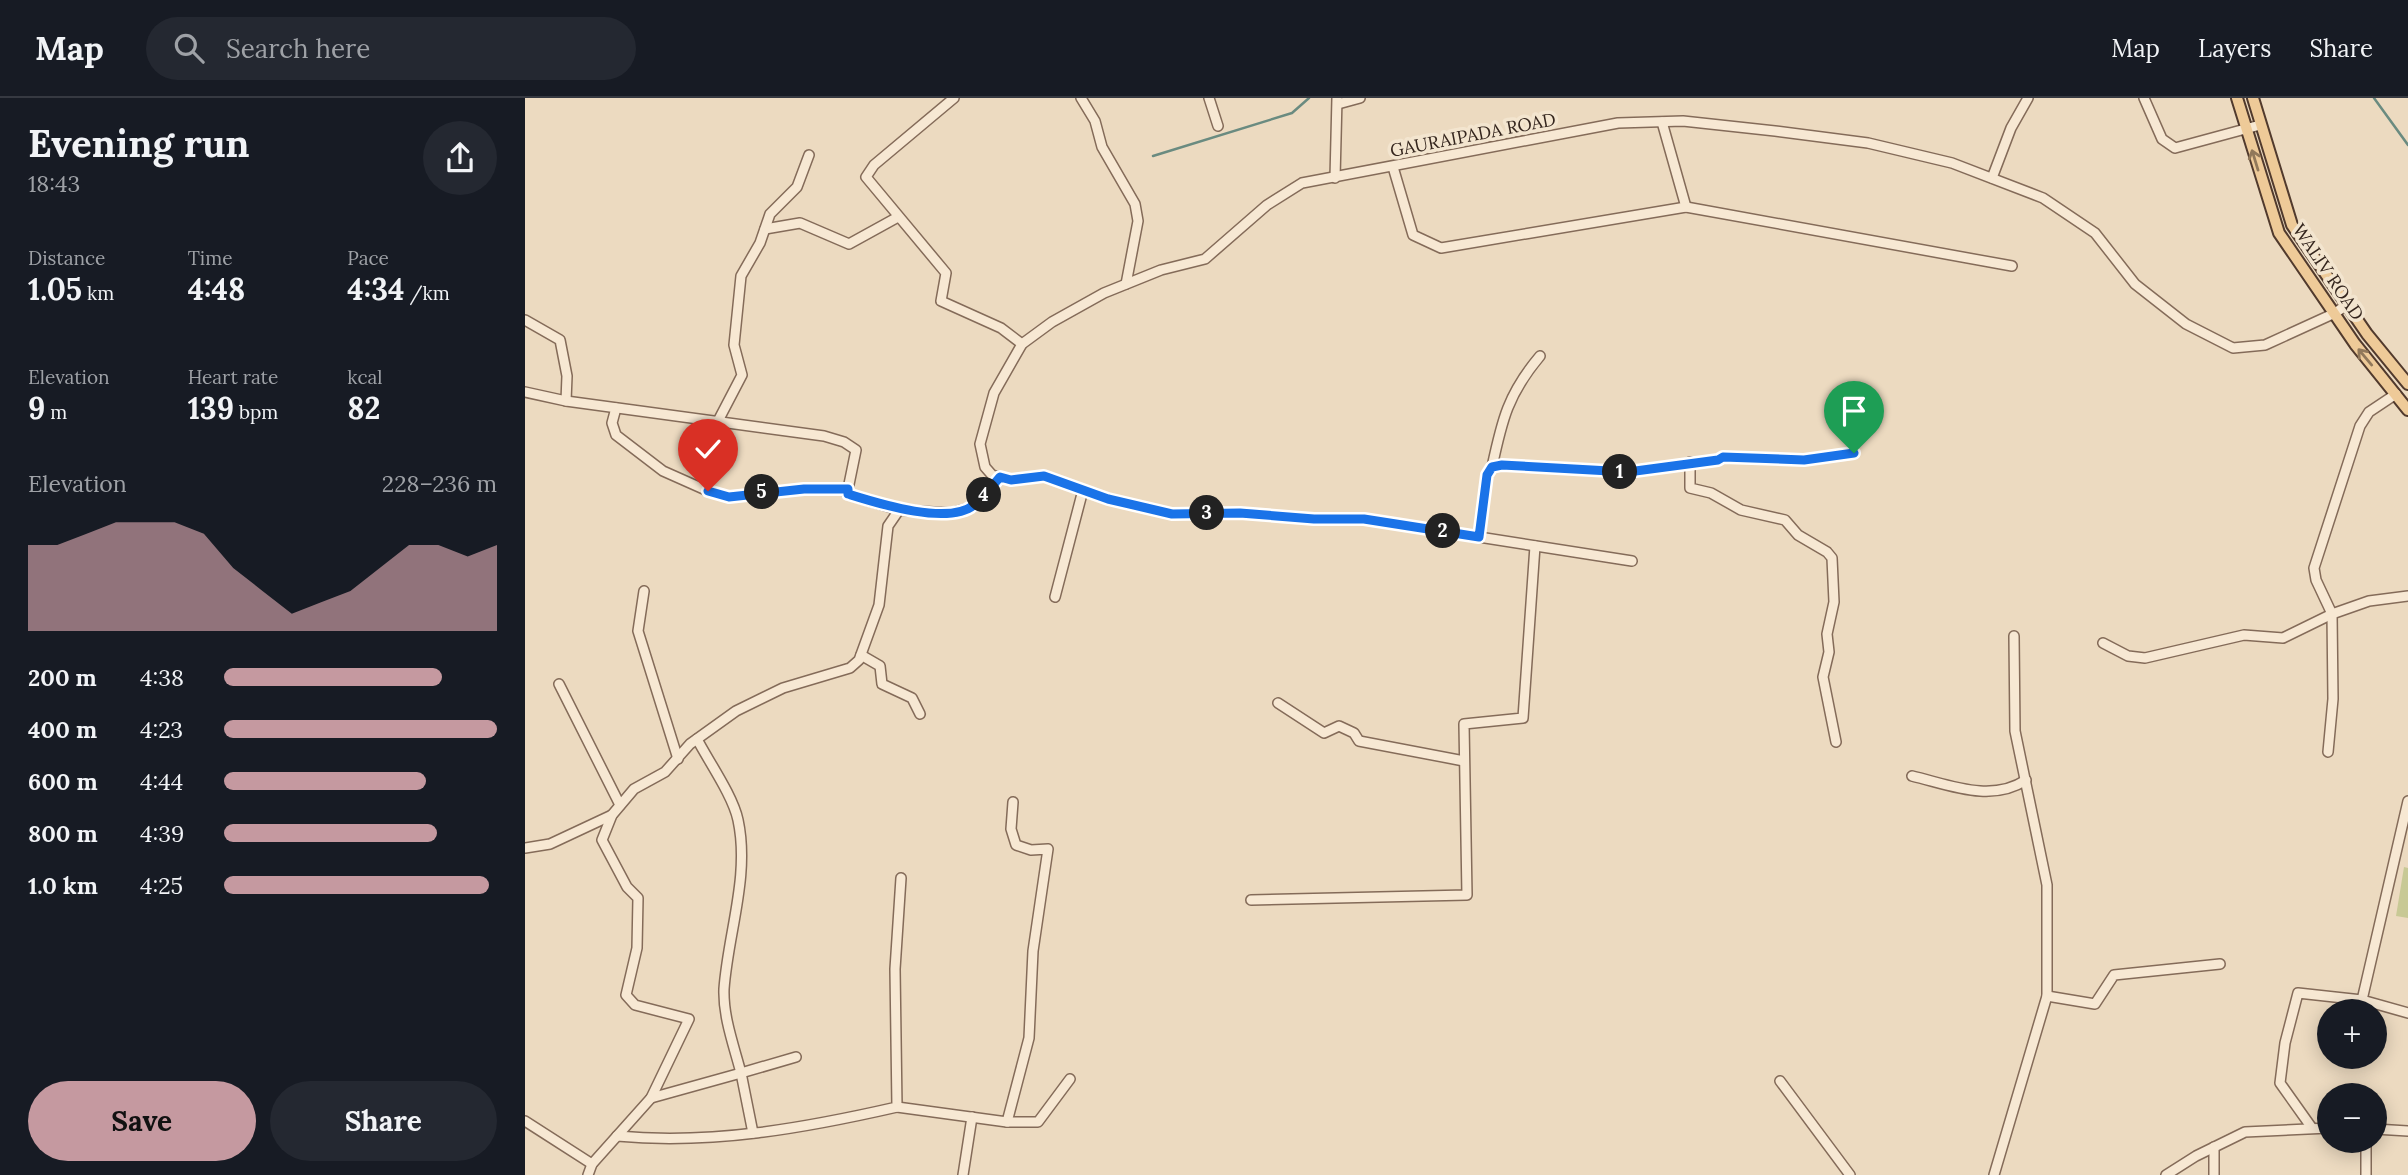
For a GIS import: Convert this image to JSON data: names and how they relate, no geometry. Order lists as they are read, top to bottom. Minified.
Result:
{"streets":{"main road":["WALIV ROAD"],"street":["GAURAIPADA ROAD"]},"crossings":[["GAURAIPADA ROAD","WALIV ROAD"]],"page":{"header":"Map","search":"Search here","nav":["Map","Layers","Share"],"heading":["Evening run","18:43"],"stats":[["Distance","1.05 km"],["Time","4:48"],["Pace","4:34 /km"],["Elevation","9 m"],["Heart rate","139 bpm"],["kcal","82"]],"pins":["1","5","4","3","2"],"chart":["Elevation","228–236 m"],"list":[{"name":"200 m","note":"4:38"},{"name":"400 m","note":"4:23"},{"name":"600 m","note":"4:44"},{"name":"800 m","note":"4:39"},{"name":"1.0 km","note":"4:25"}],"map_buttons":["+","−"],"buttons":["Save","Share"]}}
